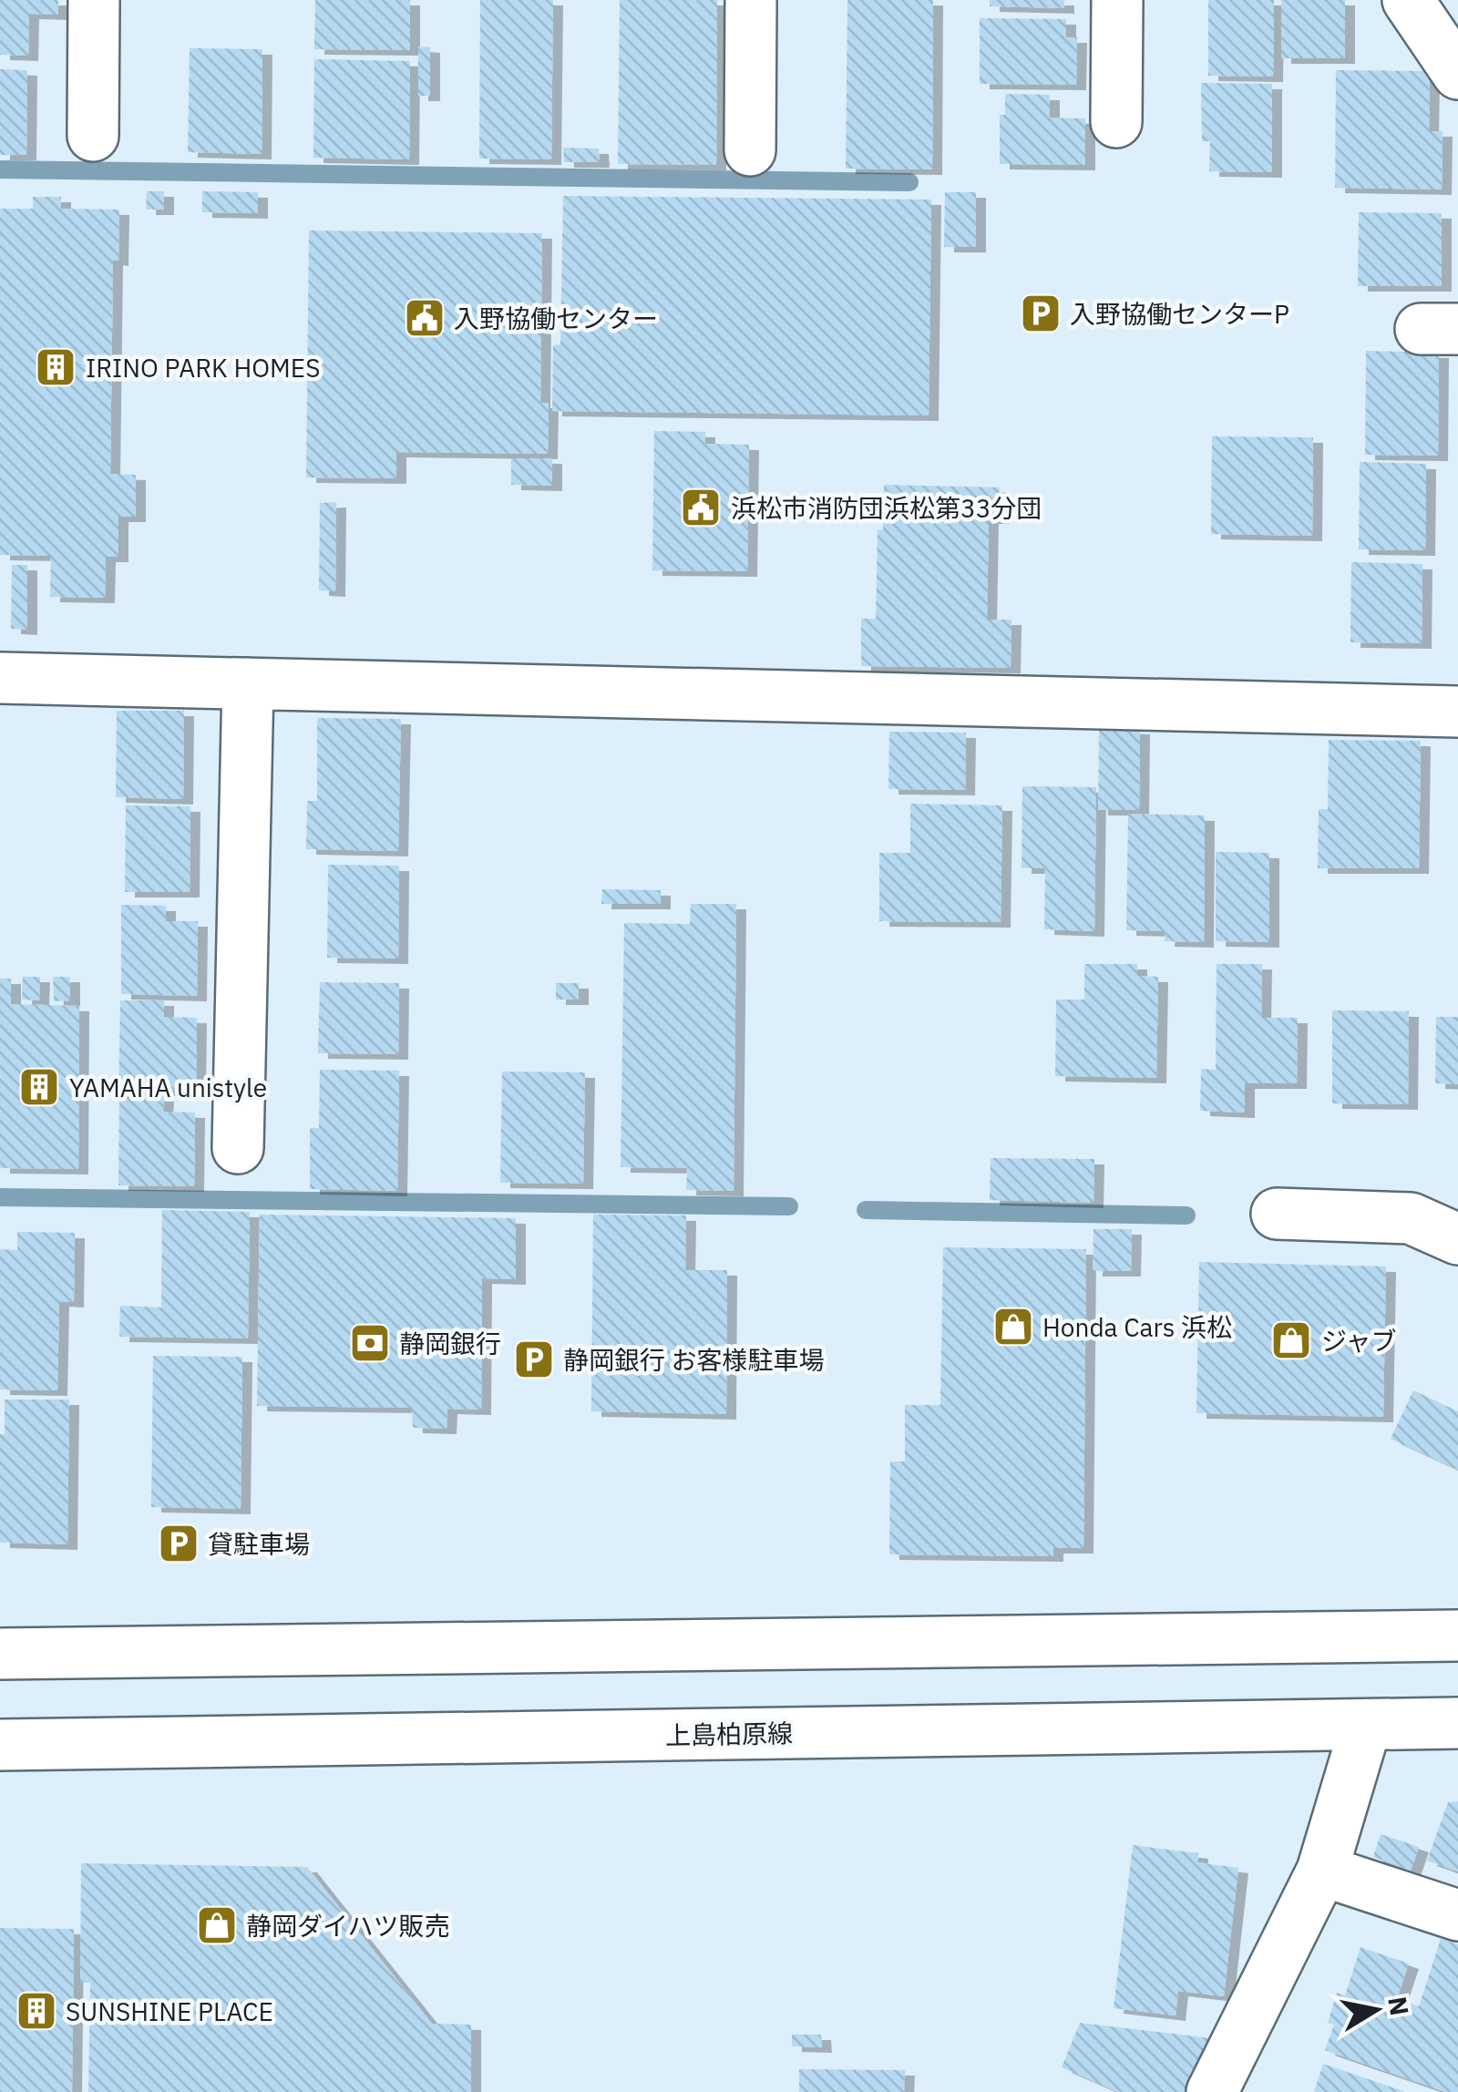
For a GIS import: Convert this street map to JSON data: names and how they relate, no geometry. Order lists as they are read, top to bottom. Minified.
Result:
{"streets":{"street":["上島柏原線"]},"places":{"parking":["入野協働センターP","静岡銀行 お客様駐車場","貸駐車場"],"public building":["入野協働センター","浜松市消防団浜松第33分団"],"building":["IRINO PARK HOMES","YAMAHA unistyle","SUNSHINE PLACE"],"shop":["Honda Cars 浜松","ジャブ","静岡ダイハツ販売"],"bank":["静岡銀行"]},"north":"right"}
